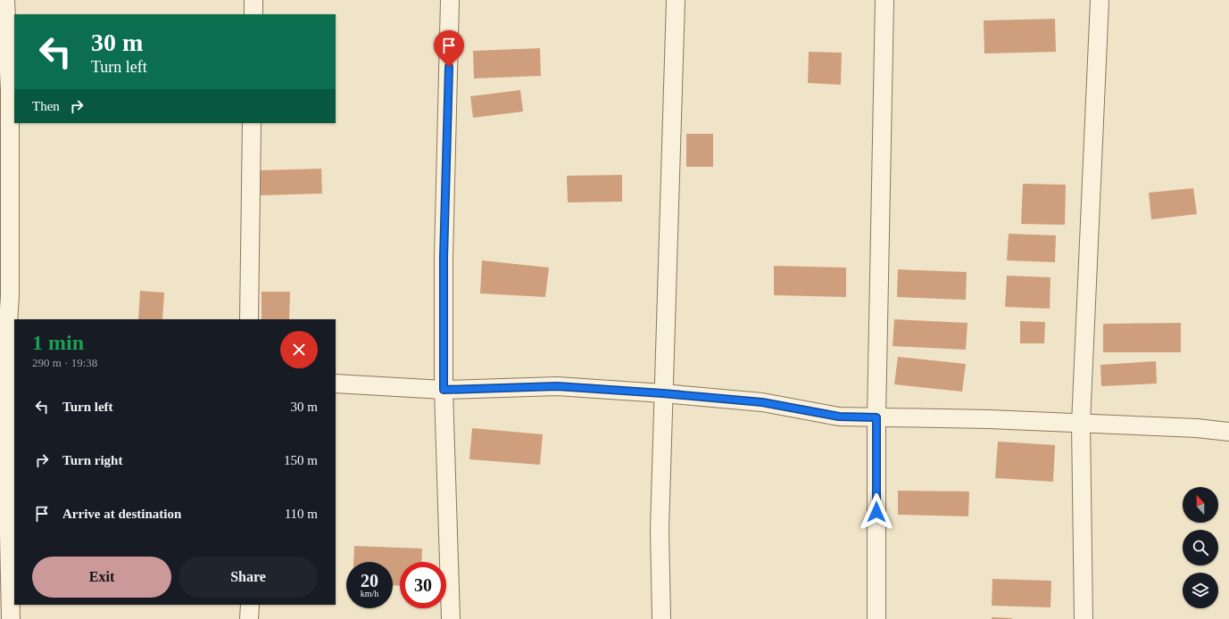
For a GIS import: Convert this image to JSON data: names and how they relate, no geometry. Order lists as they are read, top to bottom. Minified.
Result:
{"north":"top","page":{"turn":["30 m","Turn left"],"then":"Then","heading":["1 min","290 m · 19:38"],"list":[{"name":"Turn left","value":"30 m"},{"name":"Turn right","value":"150 m"},{"name":"Arrive at destination","value":"110 m"}],"buttons":["Exit","Share"],"speed":"20 km/h","limit":"30"}}
